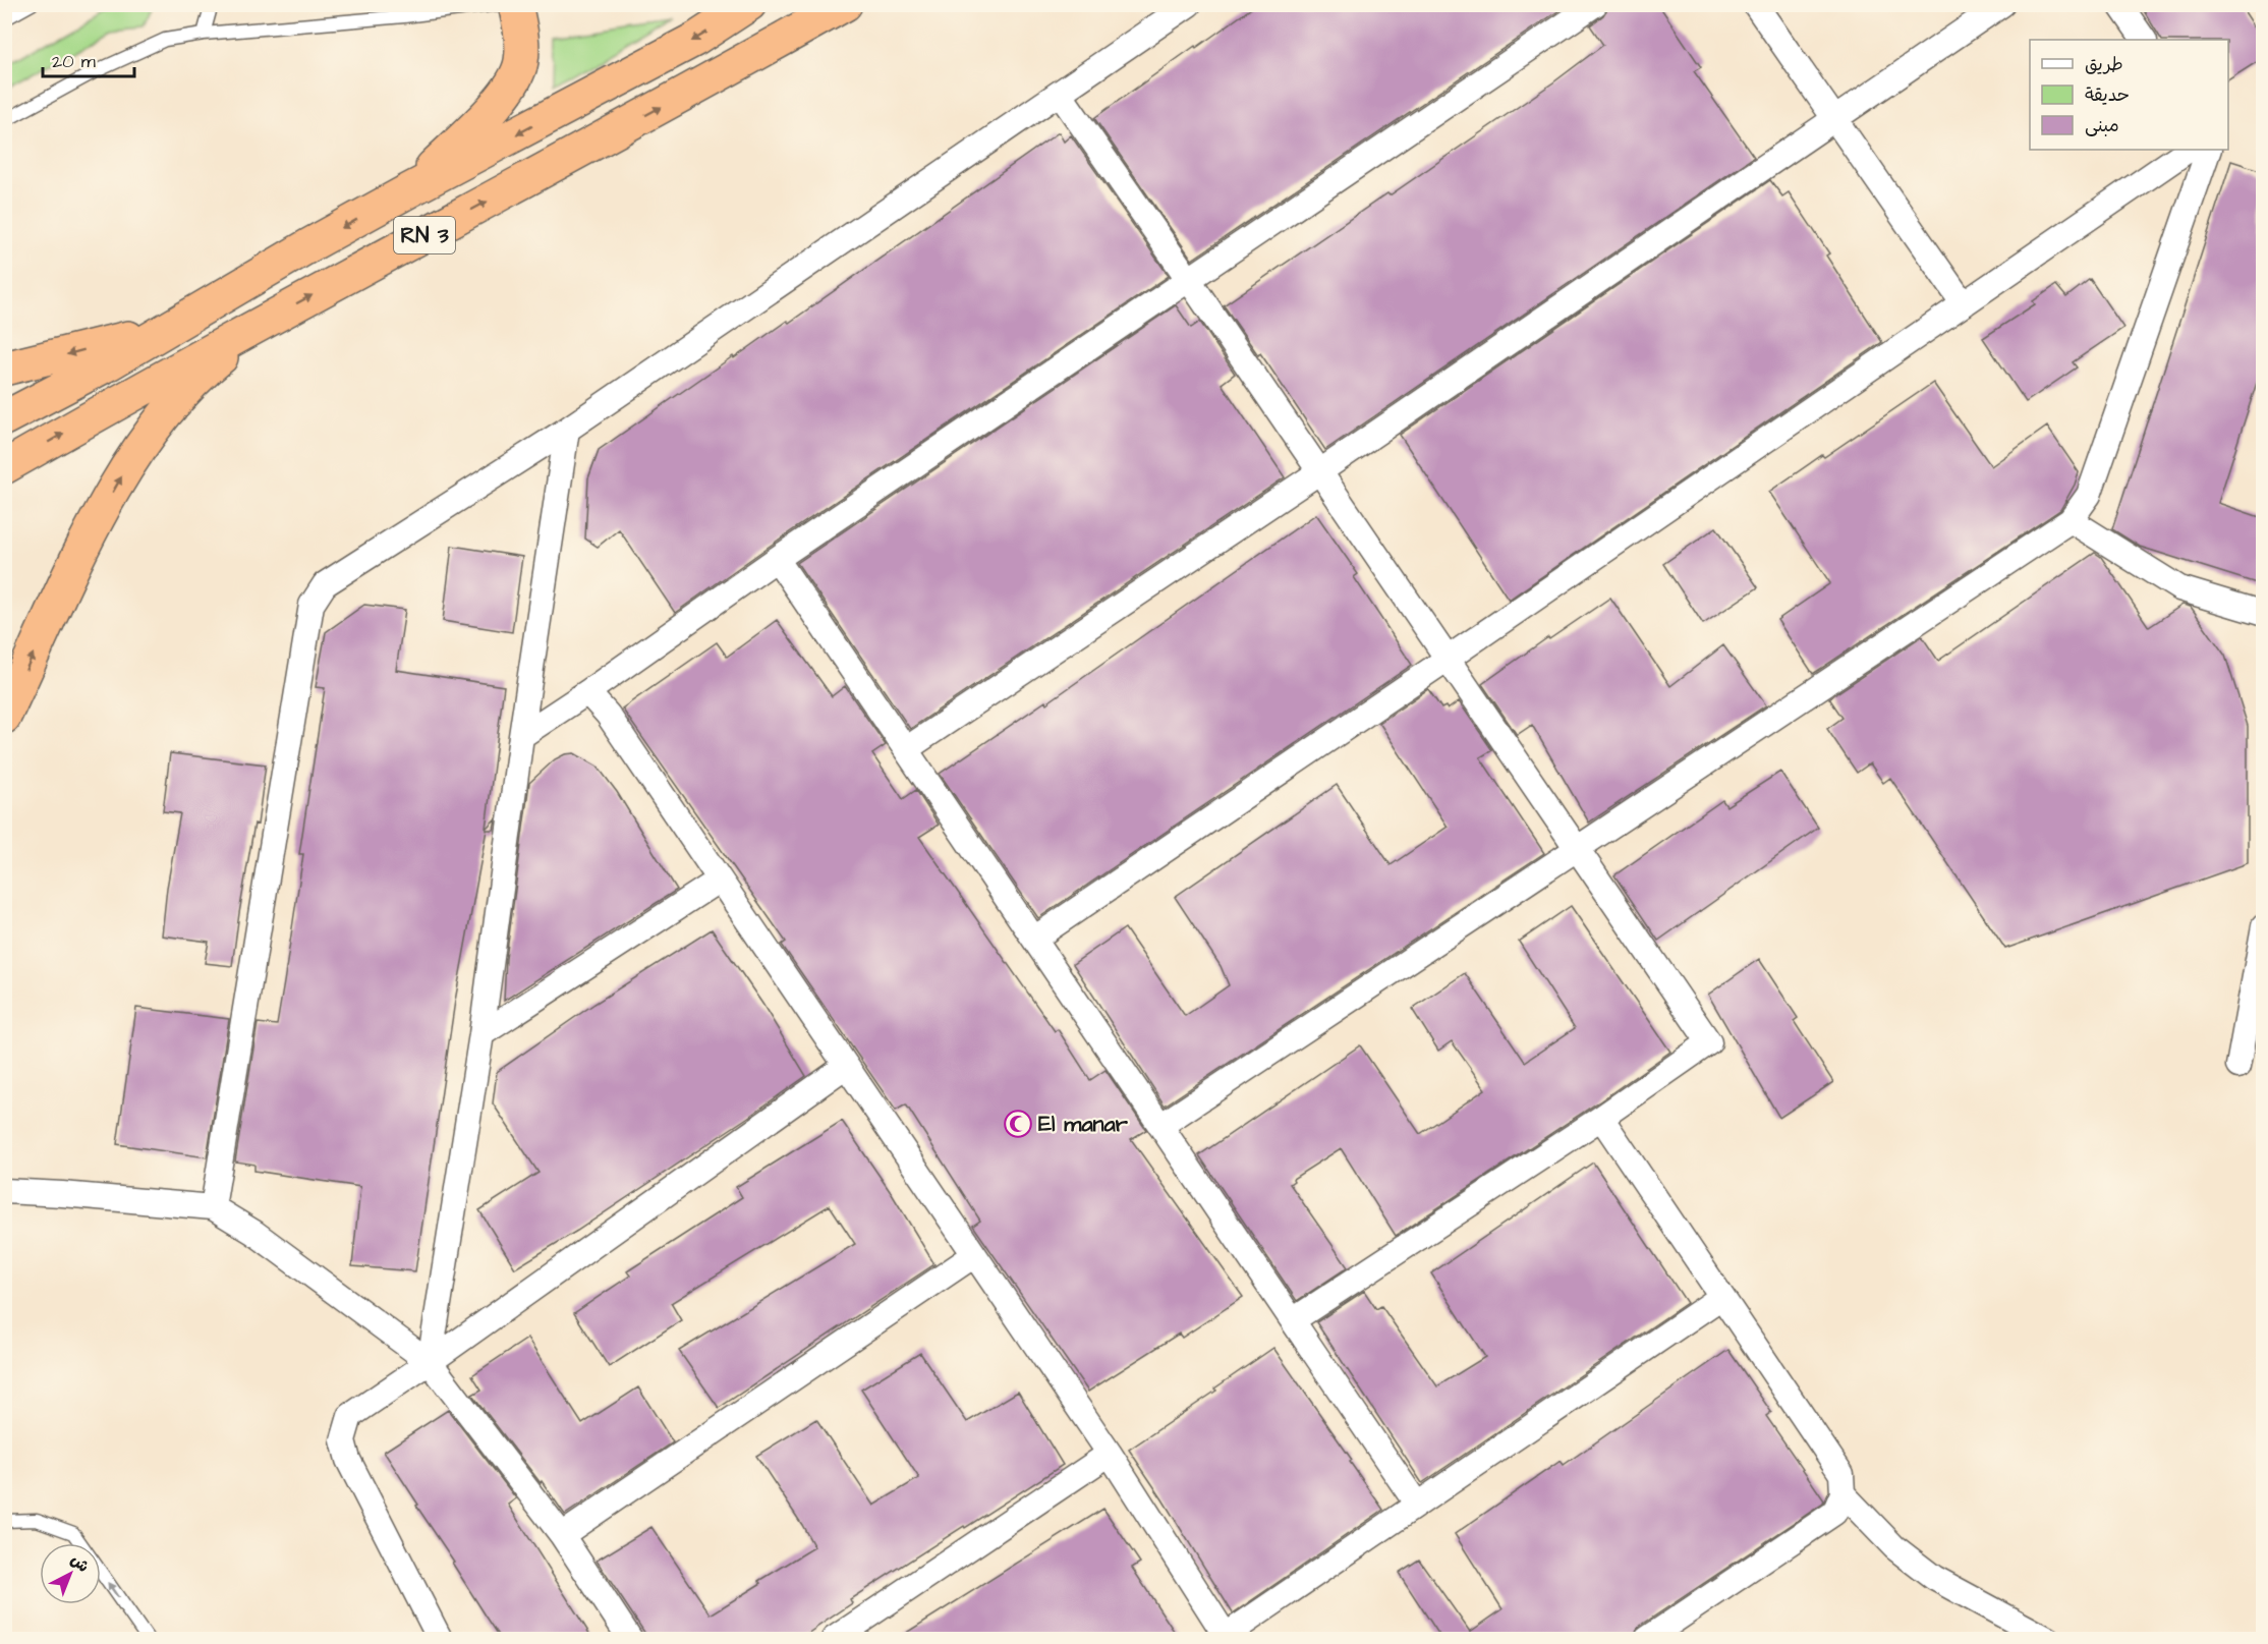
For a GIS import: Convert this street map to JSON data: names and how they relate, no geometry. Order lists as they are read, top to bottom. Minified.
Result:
{"streets":{"highway":["RN 3"]},"places":{"mosque":["El manar"]},"legend":["طريق","حديقة","مبنى"],"scale_bar":"20 m","north":"top right"}
